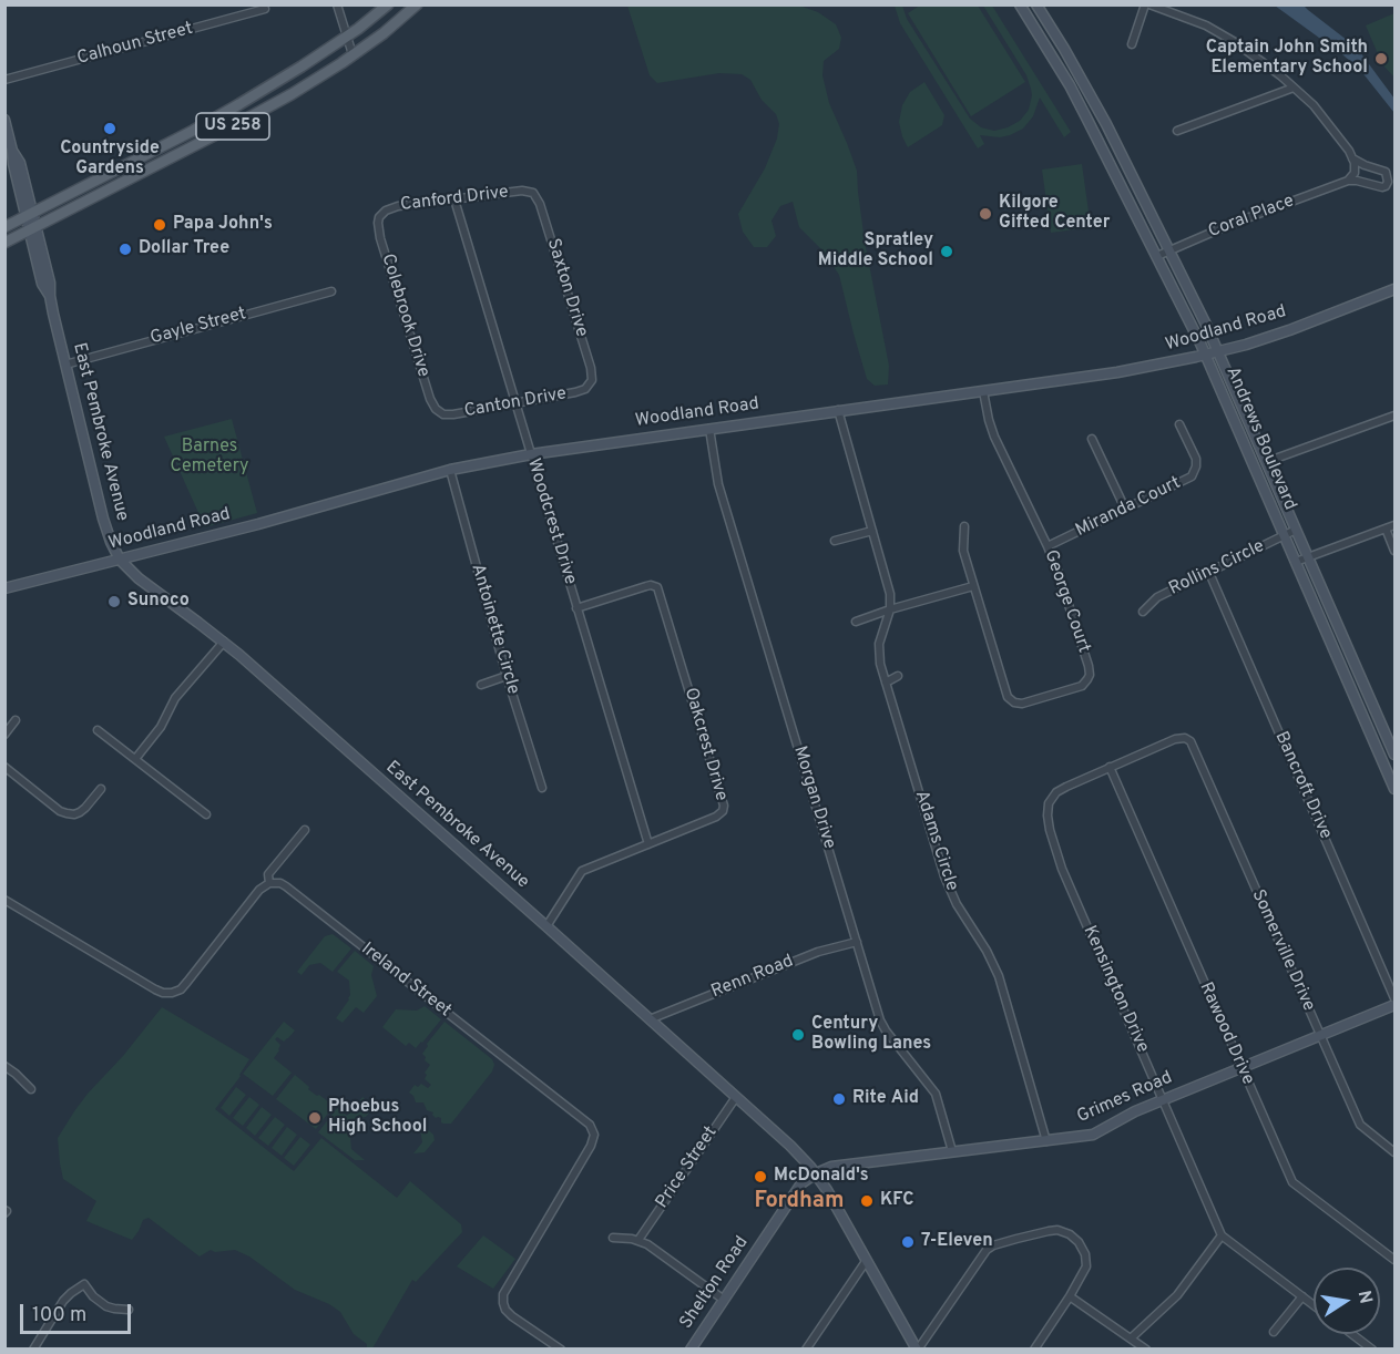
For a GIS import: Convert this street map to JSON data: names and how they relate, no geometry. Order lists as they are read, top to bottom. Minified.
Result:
{"streets":{"main road":["US 258","Woodland Road","East Pembroke Avenue","Andrews Boulevard","Grimes Road","Shelton Road"],"street":["Calhoun Street","Canford Drive","Coral Place","Saxton Drive","Colebrook Drive","Gayle Street","Canton Drive","Miranda Court","Woodcrest Drive","Rollins Circle","George Court","Antoinette Circle","Oakcrest Drive","Bancroft Drive","Morgan Drive","Adams Circle","Somerville Drive","Renn Road","Ireland Street","Kensington Drive","Rawood Drive","Price Street"]},"crossings":[["US 258","East Pembroke Avenue"],["Canford Drive","Saxton Drive"],["Canford Drive","Colebrook Drive"],["Canford Drive","Woodcrest Drive"],["Coral Place","Andrews Boulevard"],["Saxton Drive","Canton Drive"],["Colebrook Drive","Canton Drive"],["Gayle Street","East Pembroke Avenue"],["Woodland Road","East Pembroke Avenue"],["Woodland Road","Andrews Boulevard"],["Woodland Road","Woodcrest Drive"],["Woodland Road","George Court"],["Woodland Road","Antoinette Circle"],["Woodland Road","Morgan Drive"],["Woodland Road","Adams Circle"],["Canton Drive","Woodcrest Drive"],["East Pembroke Avenue","Oakcrest Drive"],["East Pembroke Avenue","Renn Road"],["East Pembroke Avenue","Grimes Road"],["East Pembroke Avenue","Price Street"],["East Pembroke Avenue","Shelton Road"],["Andrews Boulevard","Rollins Circle"],["Miranda Court","George Court"],["Woodcrest Drive","Oakcrest Drive"],["Rollins Circle","Bancroft Drive"],["Morgan Drive","Renn Road"],["Morgan Drive","Grimes Road"],["Adams Circle","Grimes Road"],["Somerville Drive","Kensington Drive"],["Somerville Drive","Rawood Drive"],["Somerville Drive","Grimes Road"],["Kensington Drive","Rawood Drive"],["Kensington Drive","Grimes Road"],["Rawood Drive","Grimes Road"],["Grimes Road","Shelton Road"]],"districts":["Fordham"],"parks":["Barnes Cemetery"],"places":["Captain John Smith Elementary School","Countryside Gardens","Kilgore Gifted Center","Papa John's","Dollar Tree","Spratley Middle School","Sunoco","Century Bowling Lanes","Rite Aid","Phoebus High School","McDonald's","KFC","7-Eleven"],"scale_bar":"100 m","north":"right"}
